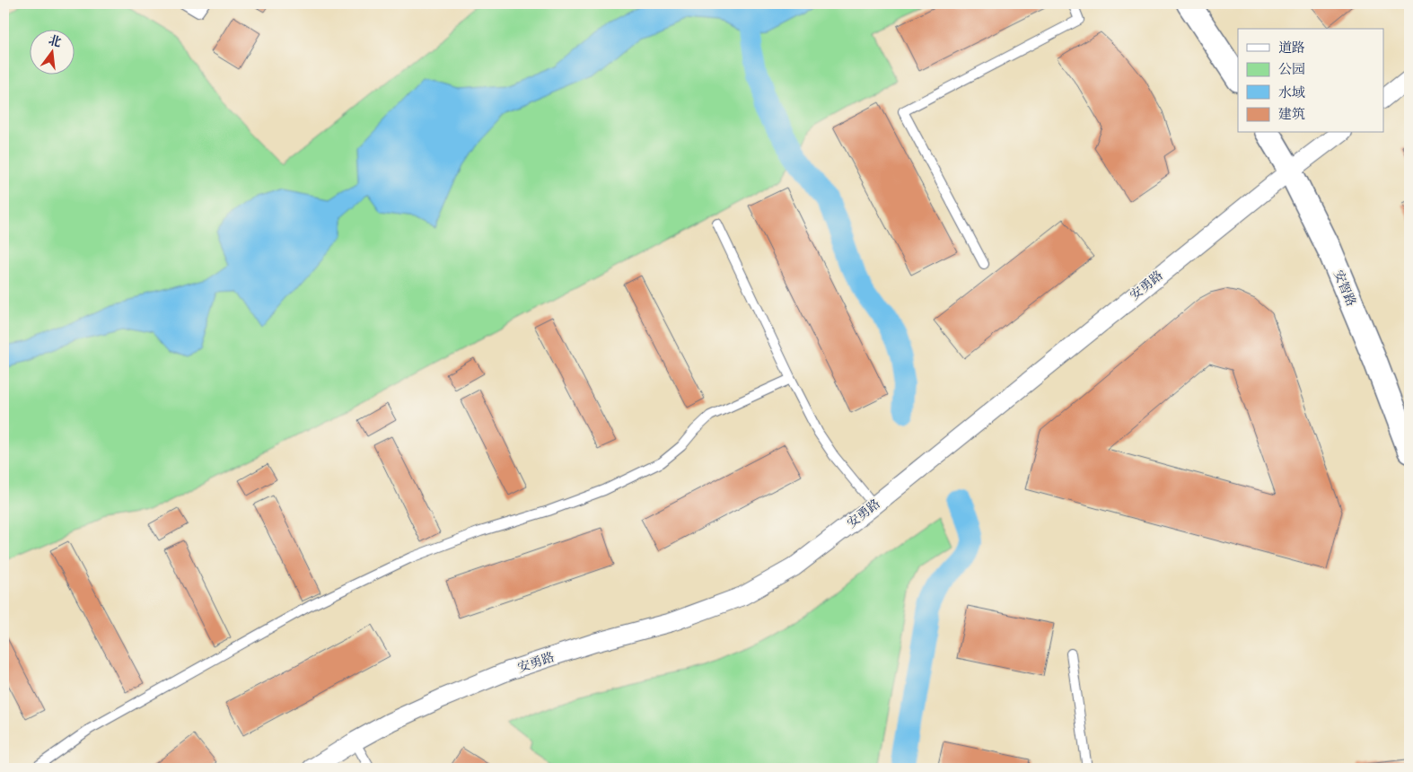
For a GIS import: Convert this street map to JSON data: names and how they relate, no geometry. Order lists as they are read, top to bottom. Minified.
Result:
{"streets":{"street":["安勇路","安智路"]},"crossings":[["安勇路","安智路"]],"legend":["道路","公园","水域","建筑"],"north":"top"}
